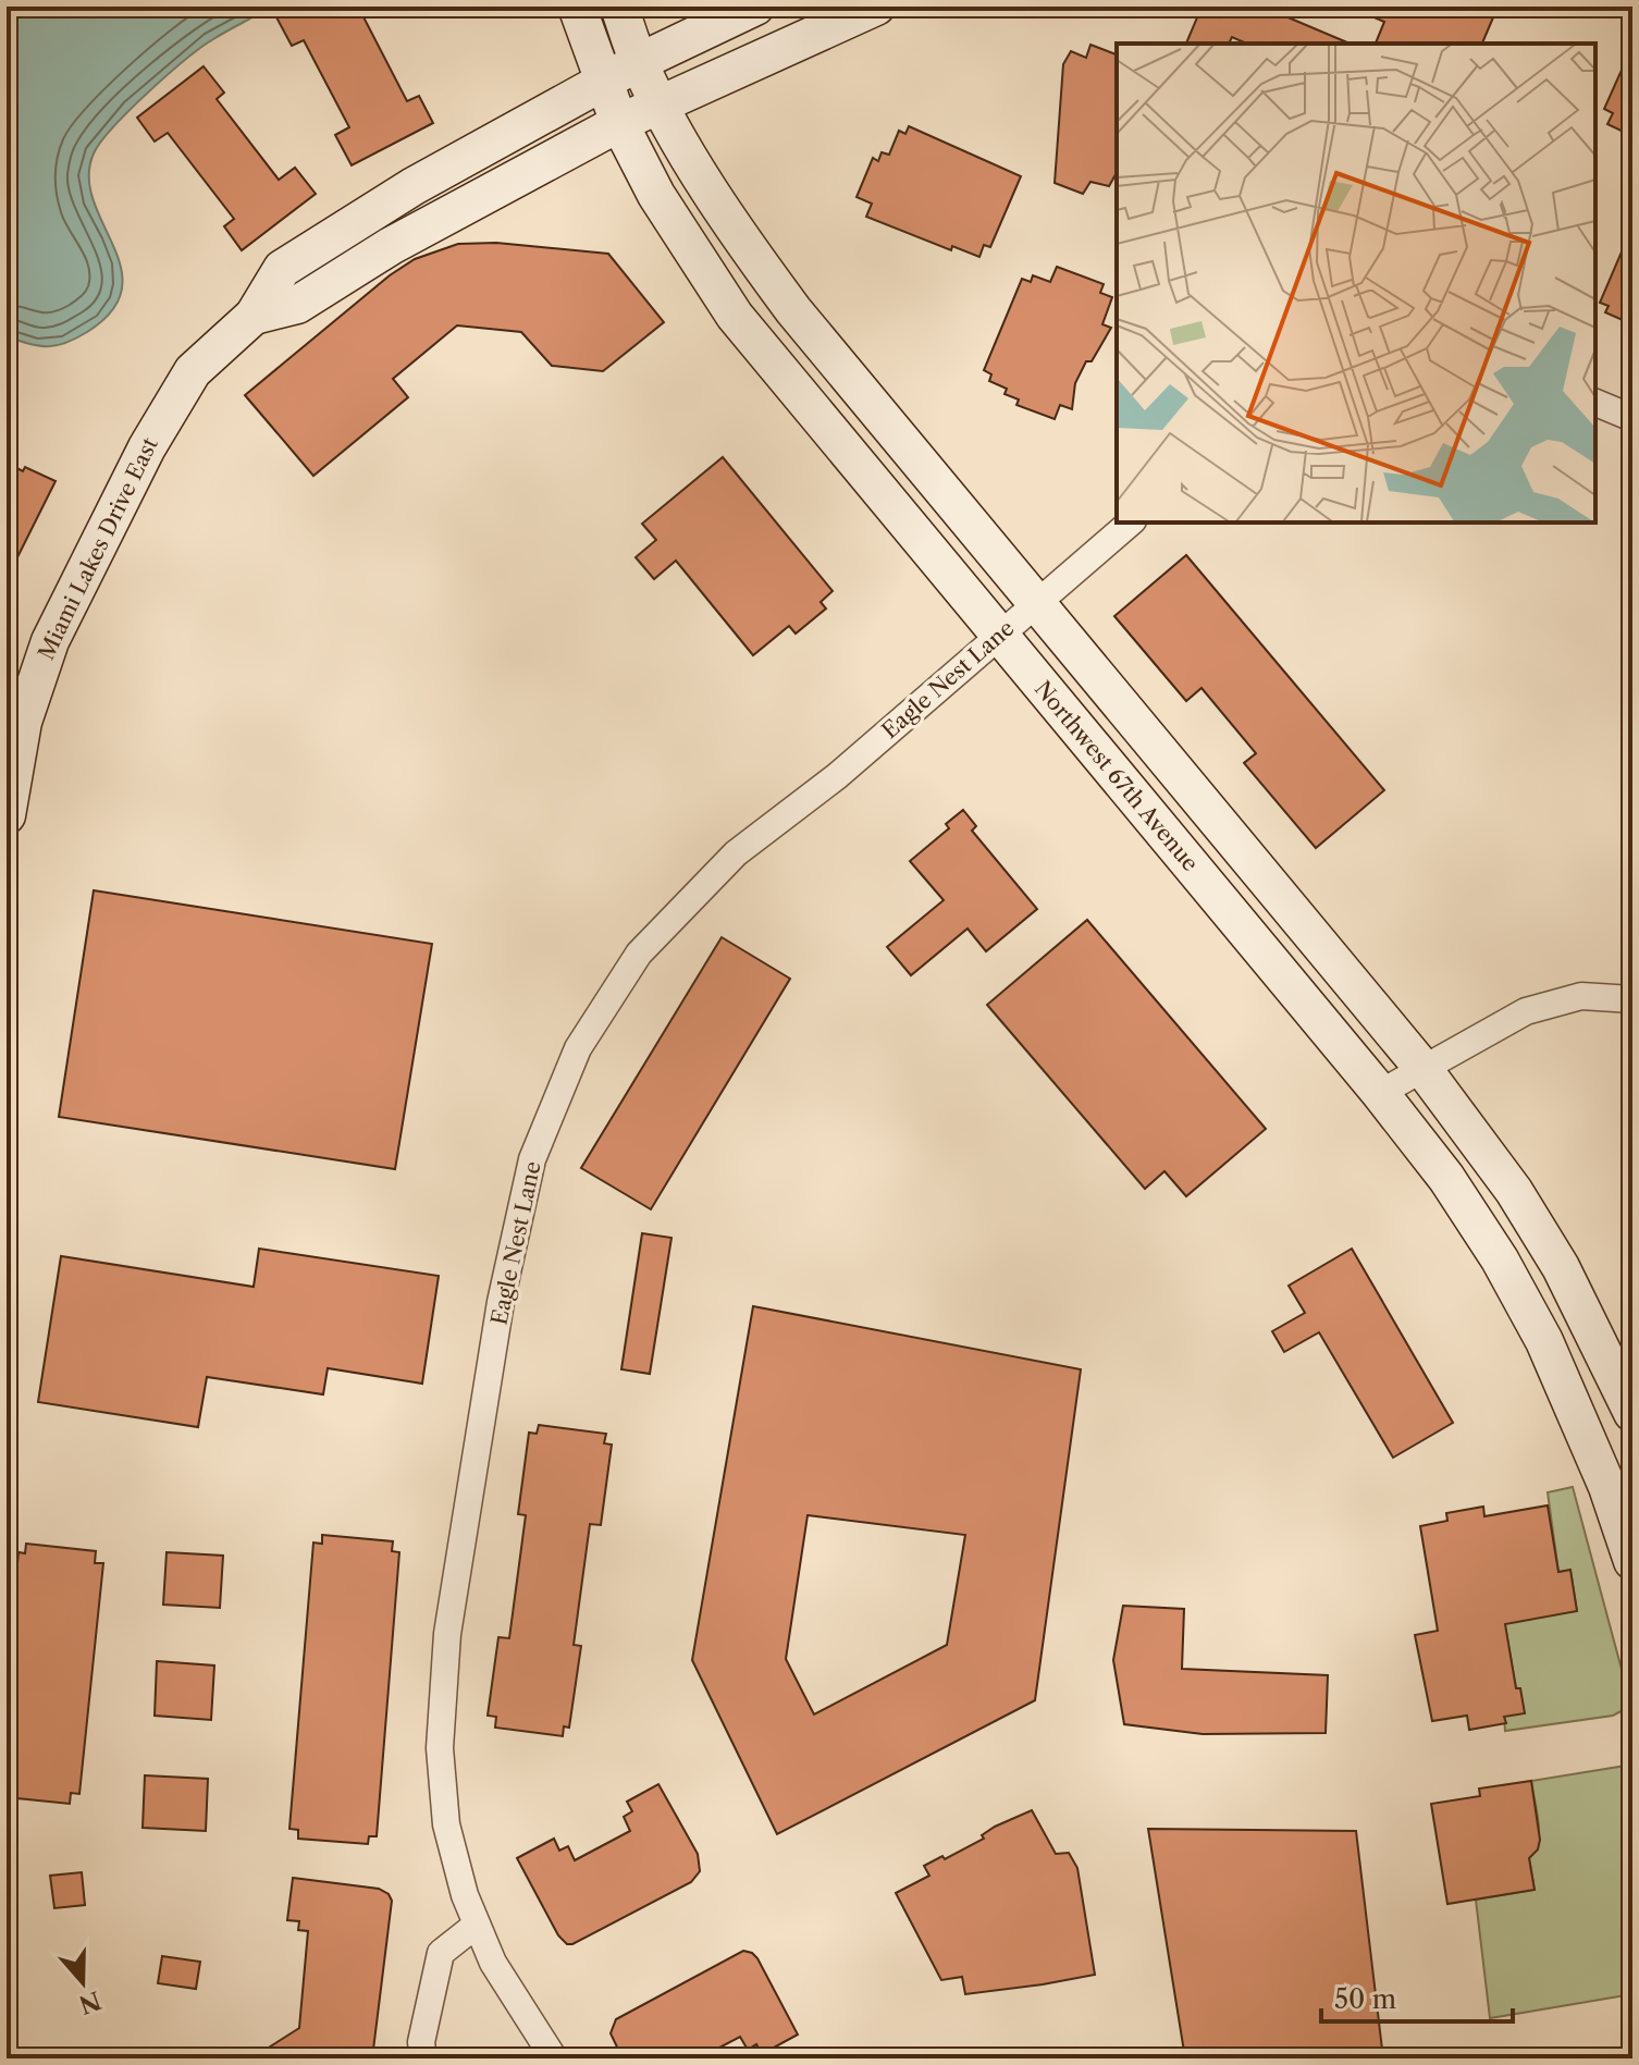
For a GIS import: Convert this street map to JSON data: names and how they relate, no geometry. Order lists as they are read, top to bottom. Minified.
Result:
{"streets":{"main road":["Miami Lakes Drive East","Northwest 67th Avenue"],"street":["Eagle Nest Lane"]},"crossings":[["Miami Lakes Drive East","Northwest 67th Avenue"],["Eagle Nest Lane","Northwest 67th Avenue"]],"scale_bar":"50 m","north":"bottom"}
